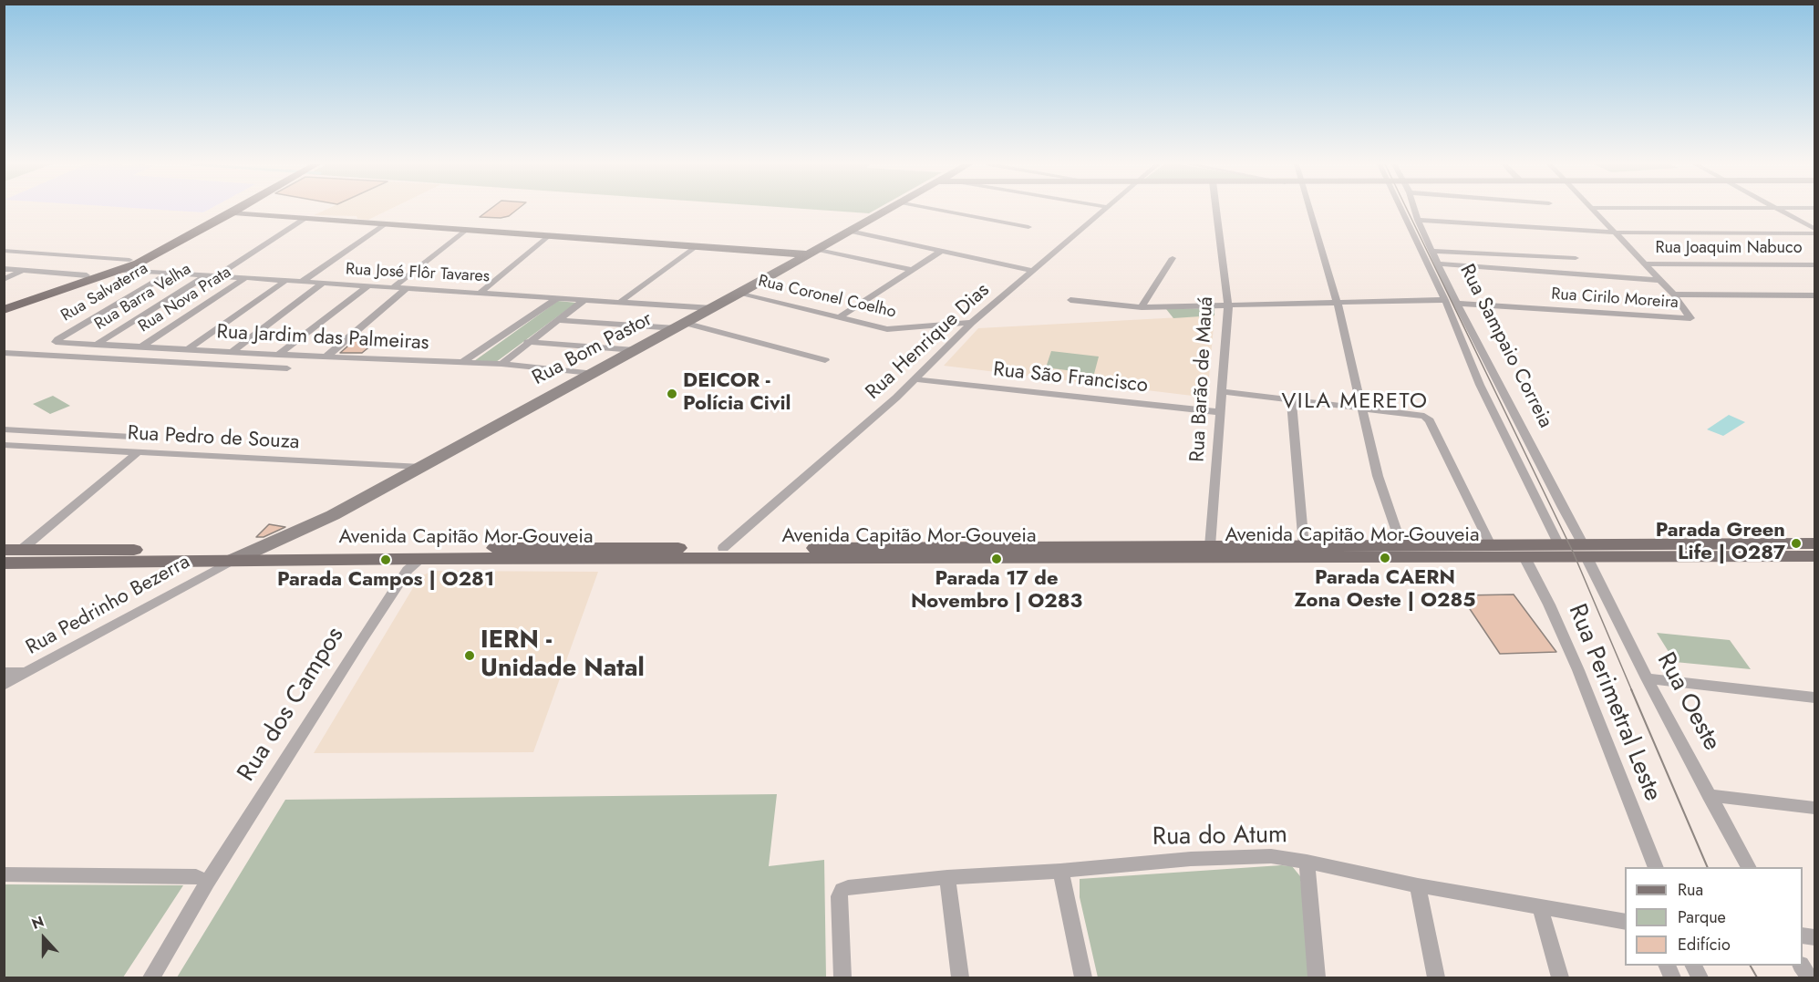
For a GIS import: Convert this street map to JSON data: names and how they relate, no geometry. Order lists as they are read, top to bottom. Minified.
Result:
{"streets":{"main road":["Rua Bom Pastor","Avenida Capitão Mor-Gouveia"],"street":["Rua Joaquim Nabuco","Rua José Flôr Tavares","Rua Salvaterra","Rua Barra Velha","Rua Coronel Coelho","Rua Cirilo Moreira","Rua Nova Prata","Rua Jardim das Palmeiras","Rua Henrique Dias","Rua Sampaio Correia","Rua São Francisco","Rua Barão de Mauá","Rua Pedro de Souza","Rua Pedrinho Bezerra","Rua Oeste","Rua Perimetral Leste","Rua dos Campos","Rua do Atum"]},"crossings":[["Rua Joaquim Nabuco","Rua Cirilo Moreira"],["Rua José Flôr Tavares","Rua Salvaterra"],["Rua José Flôr Tavares","Rua Barra Velha"],["Rua José Flôr Tavares","Rua Nova Prata"],["Rua José Flôr Tavares","Rua Bom Pastor"],["Rua Salvaterra","Rua Jardim das Palmeiras"],["Rua Barra Velha","Rua Jardim das Palmeiras"],["Rua Coronel Coelho","Rua Henrique Dias"],["Rua Coronel Coelho","Rua Bom Pastor"],["Rua Cirilo Moreira","Rua Sampaio Correia"],["Rua Nova Prata","Rua Jardim das Palmeiras"],["Rua Jardim das Palmeiras","Rua Bom Pastor"],["Rua Henrique Dias","Rua São Francisco"],["Rua Henrique Dias","Avenida Capitão Mor-Gouveia"],["Rua Sampaio Correia","Avenida Capitão Mor-Gouveia"],["Rua Sampaio Correia","Rua Oeste"],["Rua Bom Pastor","Rua Pedro de Souza"],["Rua Bom Pastor","Avenida Capitão Mor-Gouveia"],["Rua Bom Pastor","Rua Pedrinho Bezerra"],["Rua São Francisco","Rua Barão de Mauá"],["Rua Barão de Mauá","Avenida Capitão Mor-Gouveia"],["Avenida Capitão Mor-Gouveia","Rua Pedrinho Bezerra"],["Avenida Capitão Mor-Gouveia","Rua Oeste"],["Avenida Capitão Mor-Gouveia","Rua Perimetral Leste"],["Avenida Capitão Mor-Gouveia","Rua dos Campos"]],"districts":["VILA MERETO"],"places":["DEICOR - Polícia Civil","Parada Green Life | O287","Parada CAERN Zona Oeste | O285","Parada 17 de Novembro | O283","Parada Campos | O281","IERN - Unidade Natal"],"legend":["Rua","Parque","Edifício"],"north":"top"}
